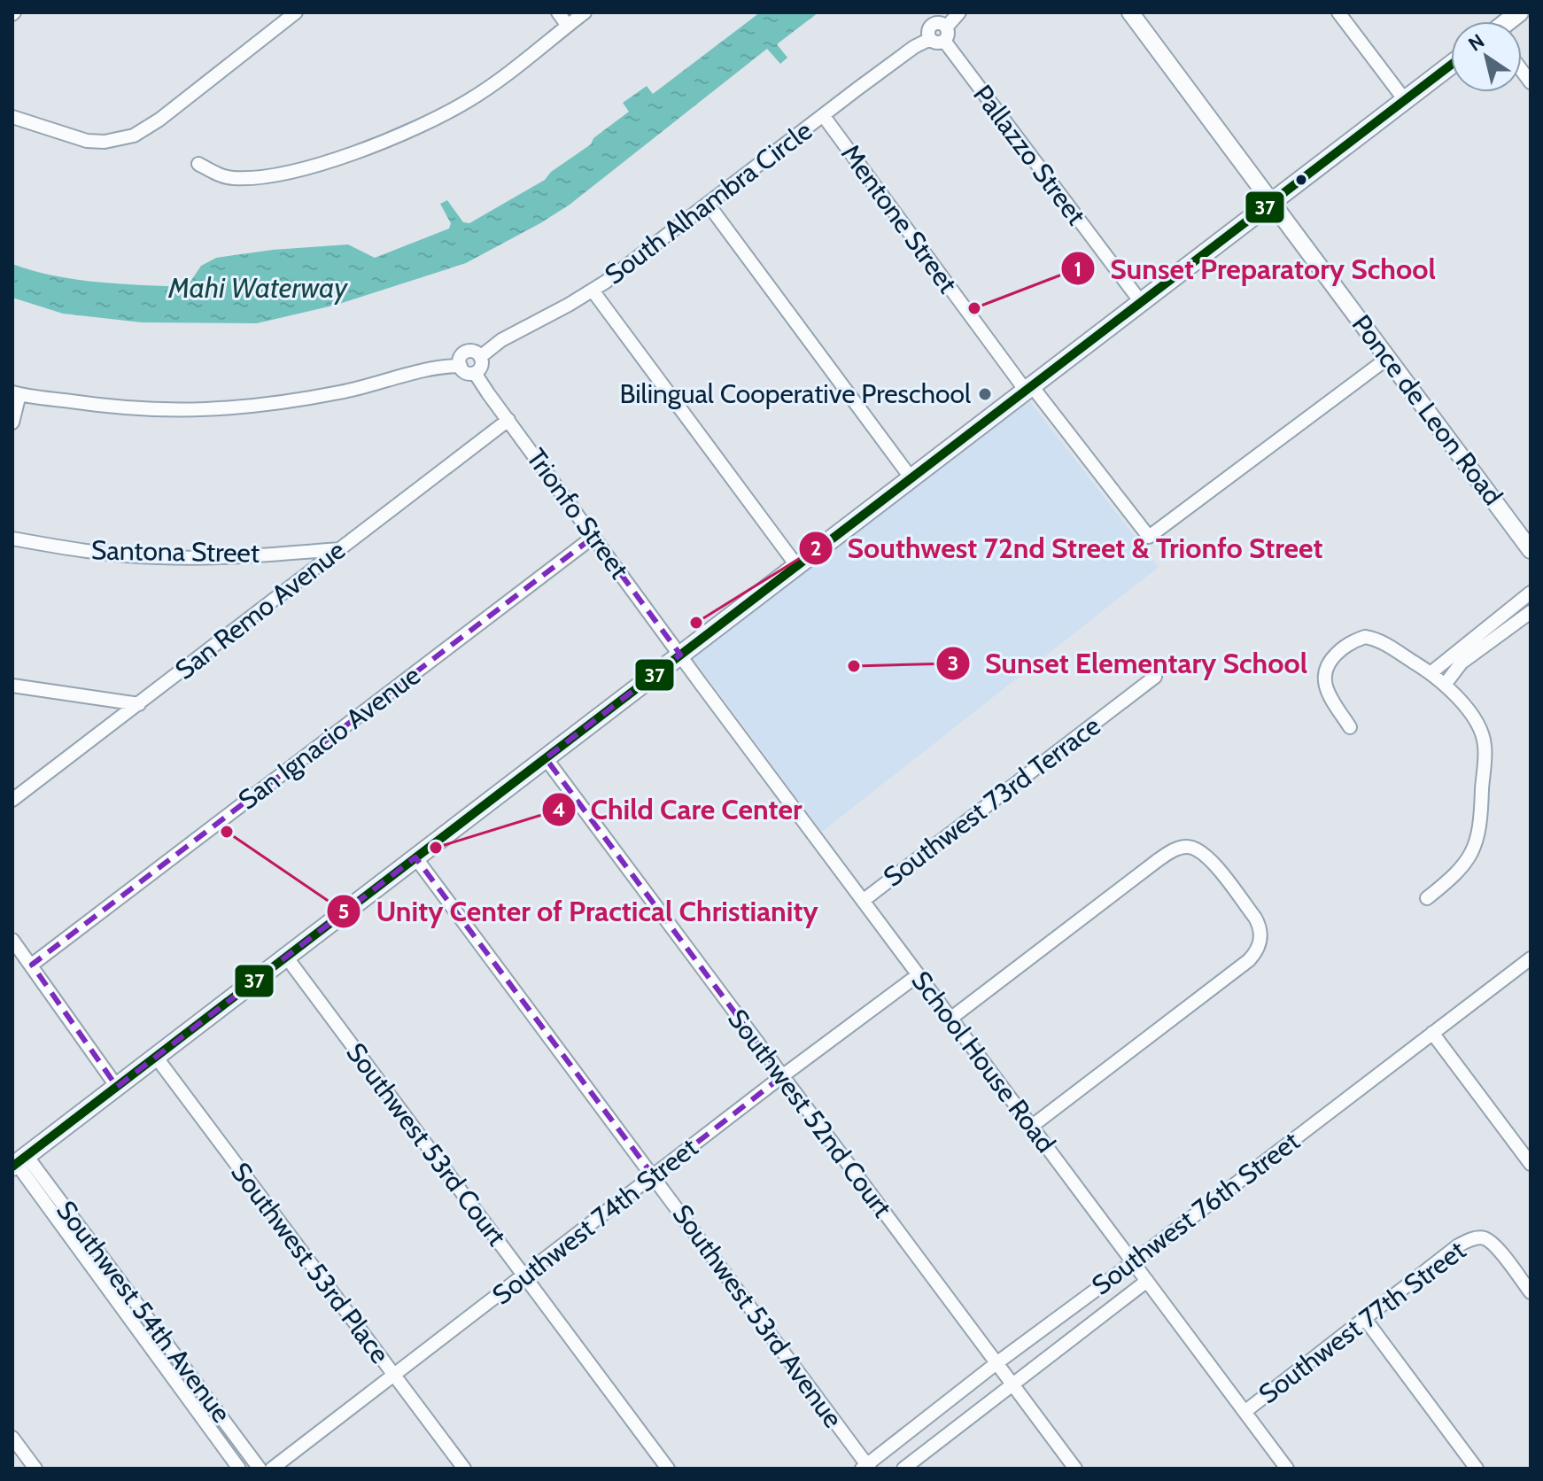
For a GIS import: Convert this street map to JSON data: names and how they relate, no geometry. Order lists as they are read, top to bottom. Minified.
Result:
{"streets":{"street":["Pallazzo Street","South Alhambra Circle","Mentone Street","Ponce de Leon Road","Trionfo Street","Santona Street","San Remo Avenue","San Ignacio Avenue","Southwest 73rd Terrace","School House Road","Southwest 52nd Court","Southwest 53rd Court","Southwest 76th Street","Southwest 74th Street","Southwest 53rd Place","Southwest 54th Avenue","Southwest 53rd Avenue","Southwest 77th Street"]},"crossings":[["Pallazzo Street","South Alhambra Circle"],["South Alhambra Circle","Mentone Street"],["South Alhambra Circle","Trionfo Street"],["Mentone Street","Ponce de Leon Road"],["Trionfo Street","San Remo Avenue"],["Trionfo Street","San Ignacio Avenue"],["Trionfo Street","School House Road"],["Santona Street","San Remo Avenue"],["Southwest 73rd Terrace","School House Road"],["School House Road","Southwest 76th Street"],["School House Road","Southwest 74th Street"],["School House Road","Southwest 77th Street"],["Southwest 52nd Court","Southwest 76th Street"],["Southwest 52nd Court","Southwest 74th Street"],["Southwest 53rd Court","Southwest 74th Street"],["Southwest 76th Street","Southwest 53rd Avenue"],["Southwest 74th Street","Southwest 53rd Place"],["Southwest 74th Street","Southwest 53rd Avenue"]],"water":["Mahi Waterway"],"places":["Sunset Preparatory School","Bilingual Cooperative Preschool","Southwest 72nd Street & Trionfo Street","Sunset Elementary School","Unity Center of Practical Christianity","Child Care Center"],"lines":["transit line 37"],"north":"top left"}
